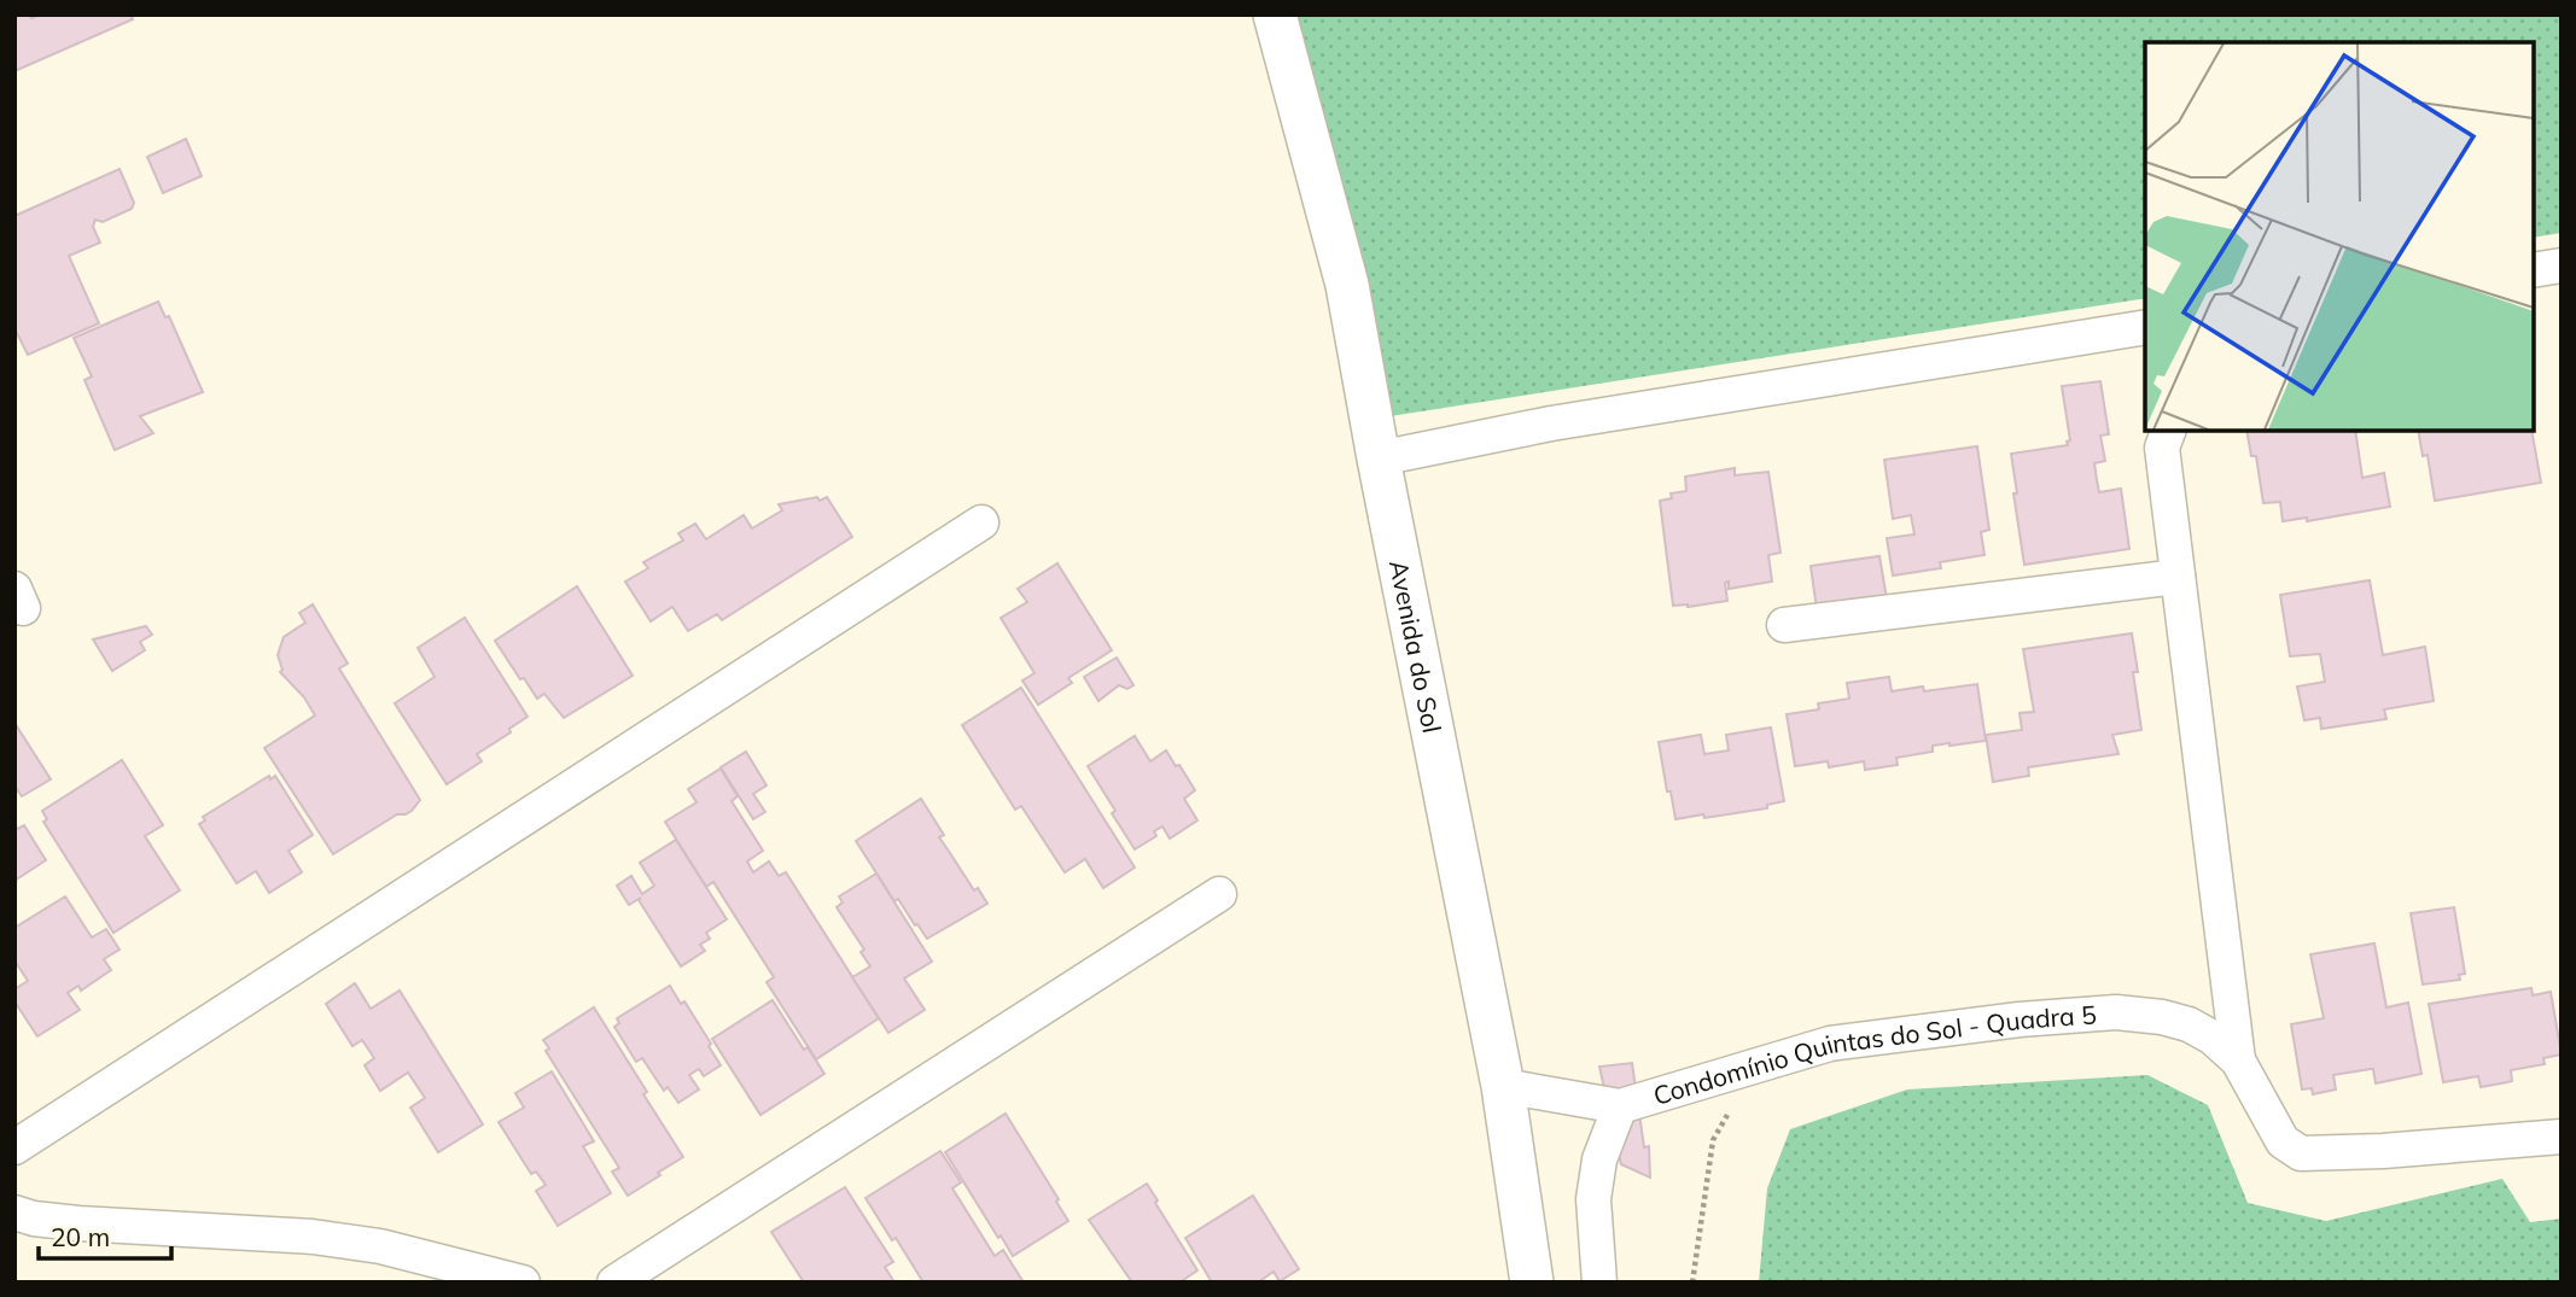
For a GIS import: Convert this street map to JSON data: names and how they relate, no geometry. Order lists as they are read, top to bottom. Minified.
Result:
{"streets":{"street":["Avenida do Sol","Condomínio Quintas do Sol - Quadra 5"]},"crossings":[["Avenida do Sol","Condomínio Quintas do Sol - Quadra 5"]],"scale_bar":"20 m"}
